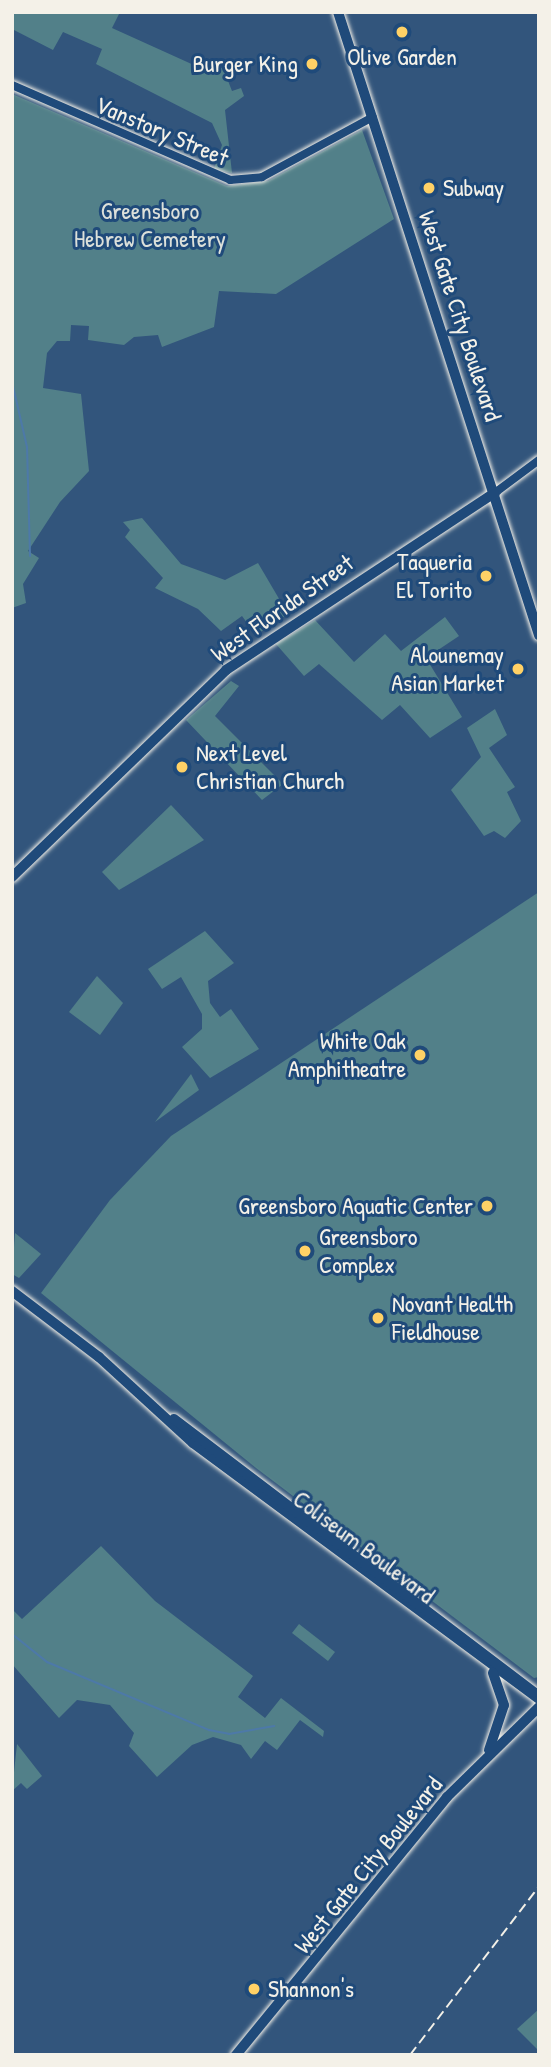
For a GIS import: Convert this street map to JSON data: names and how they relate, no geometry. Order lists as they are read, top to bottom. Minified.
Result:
{"streets":{"main road":["West Gate City Boulevard","West Florida Street","Coliseum Boulevard"],"street":["Vanstory Street"]},"crossings":[["Vanstory Street","West Gate City Boulevard"],["West Gate City Boulevard","West Florida Street"]],"parks":["Greensboro Hebrew Cemetery"],"places":["Olive Garden","Burger King","Subway","Taqueria El Torito","Alounemay Asian Market","Next Level Christian Church","White Oak Amphitheatre","Greensboro Aquatic Center","Greensboro Complex","Novant Health Fieldhouse","Shannon's"]}
